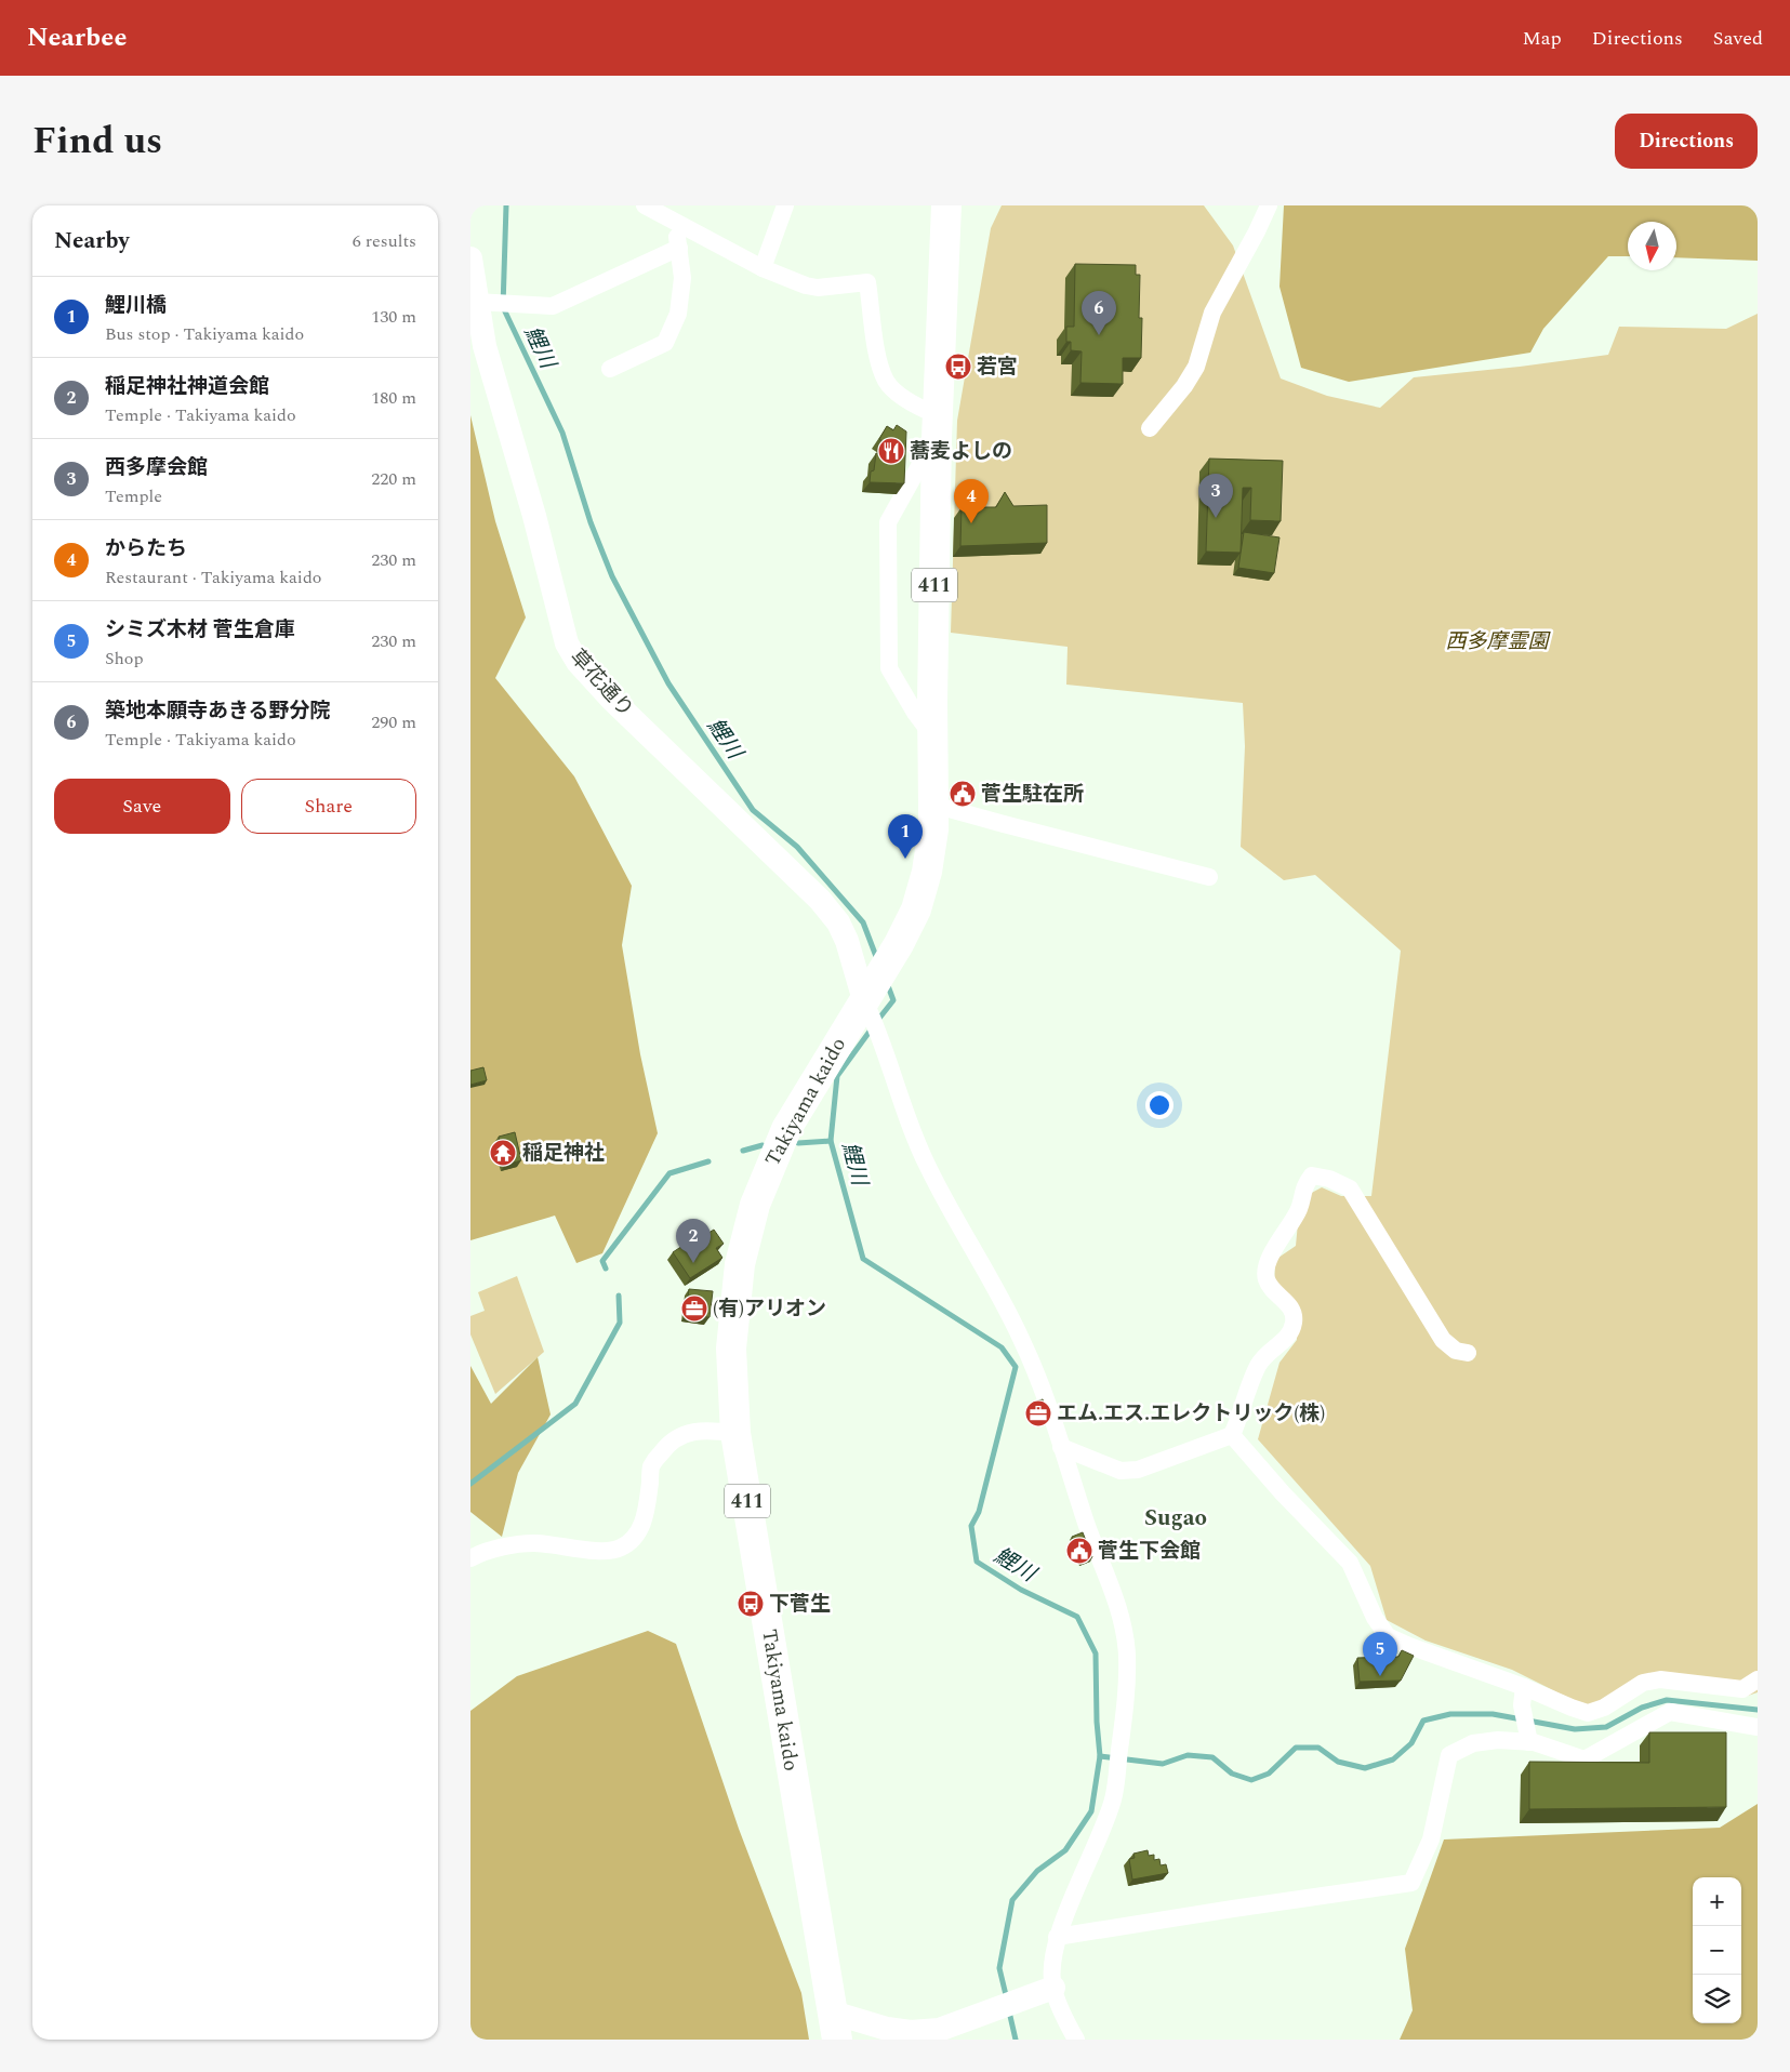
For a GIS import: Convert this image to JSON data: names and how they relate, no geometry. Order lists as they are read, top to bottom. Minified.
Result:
{"streets":{"highway":["411","Takiyama kaido"],"street":["草花通り"]},"crossings":[["草花通り","Takiyama kaido"]],"districts":["Sugao"],"water":["鯉川"],"parks":["西多摩霊園"],"places":{"bus stop":["若宮","下菅生"],"restaurant":["蕎麦よしの"],"public building":["菅生駐在所","菅生下会館"],"temple":["稲足神社"],"office":["(有)アリオン","エム.エス.エレクトリック(株)"]},"north":"bottom","page":{"header":"Nearbee","nav":["Map","Directions","Saved"],"title":"Find us","buttons":["Directions",["Save","Share"]],"heading":["Nearby","6 results"],"list":[{"mark":"1","name":"鯉川橋","note":"Bus stop · Takiyama kaido","value":"130 m"},{"mark":"2","name":"稲足神社神道会館","note":"Temple · Takiyama kaido","value":"180 m"},{"mark":"3","name":"西多摩会館","note":"Temple","value":"220 m"},{"mark":"4","name":"からたち","note":"Restaurant · Takiyama kaido","value":"230 m"},{"mark":"5","name":"シミズ木材 菅生倉庫","note":"Shop","value":"230 m"},{"mark":"6","name":"築地本願寺あきる野分院","note":"Temple · Takiyama kaido","value":"290 m"}],"pins":["6","3","4","1","2","5"],"map_buttons":["+","−"]}}
